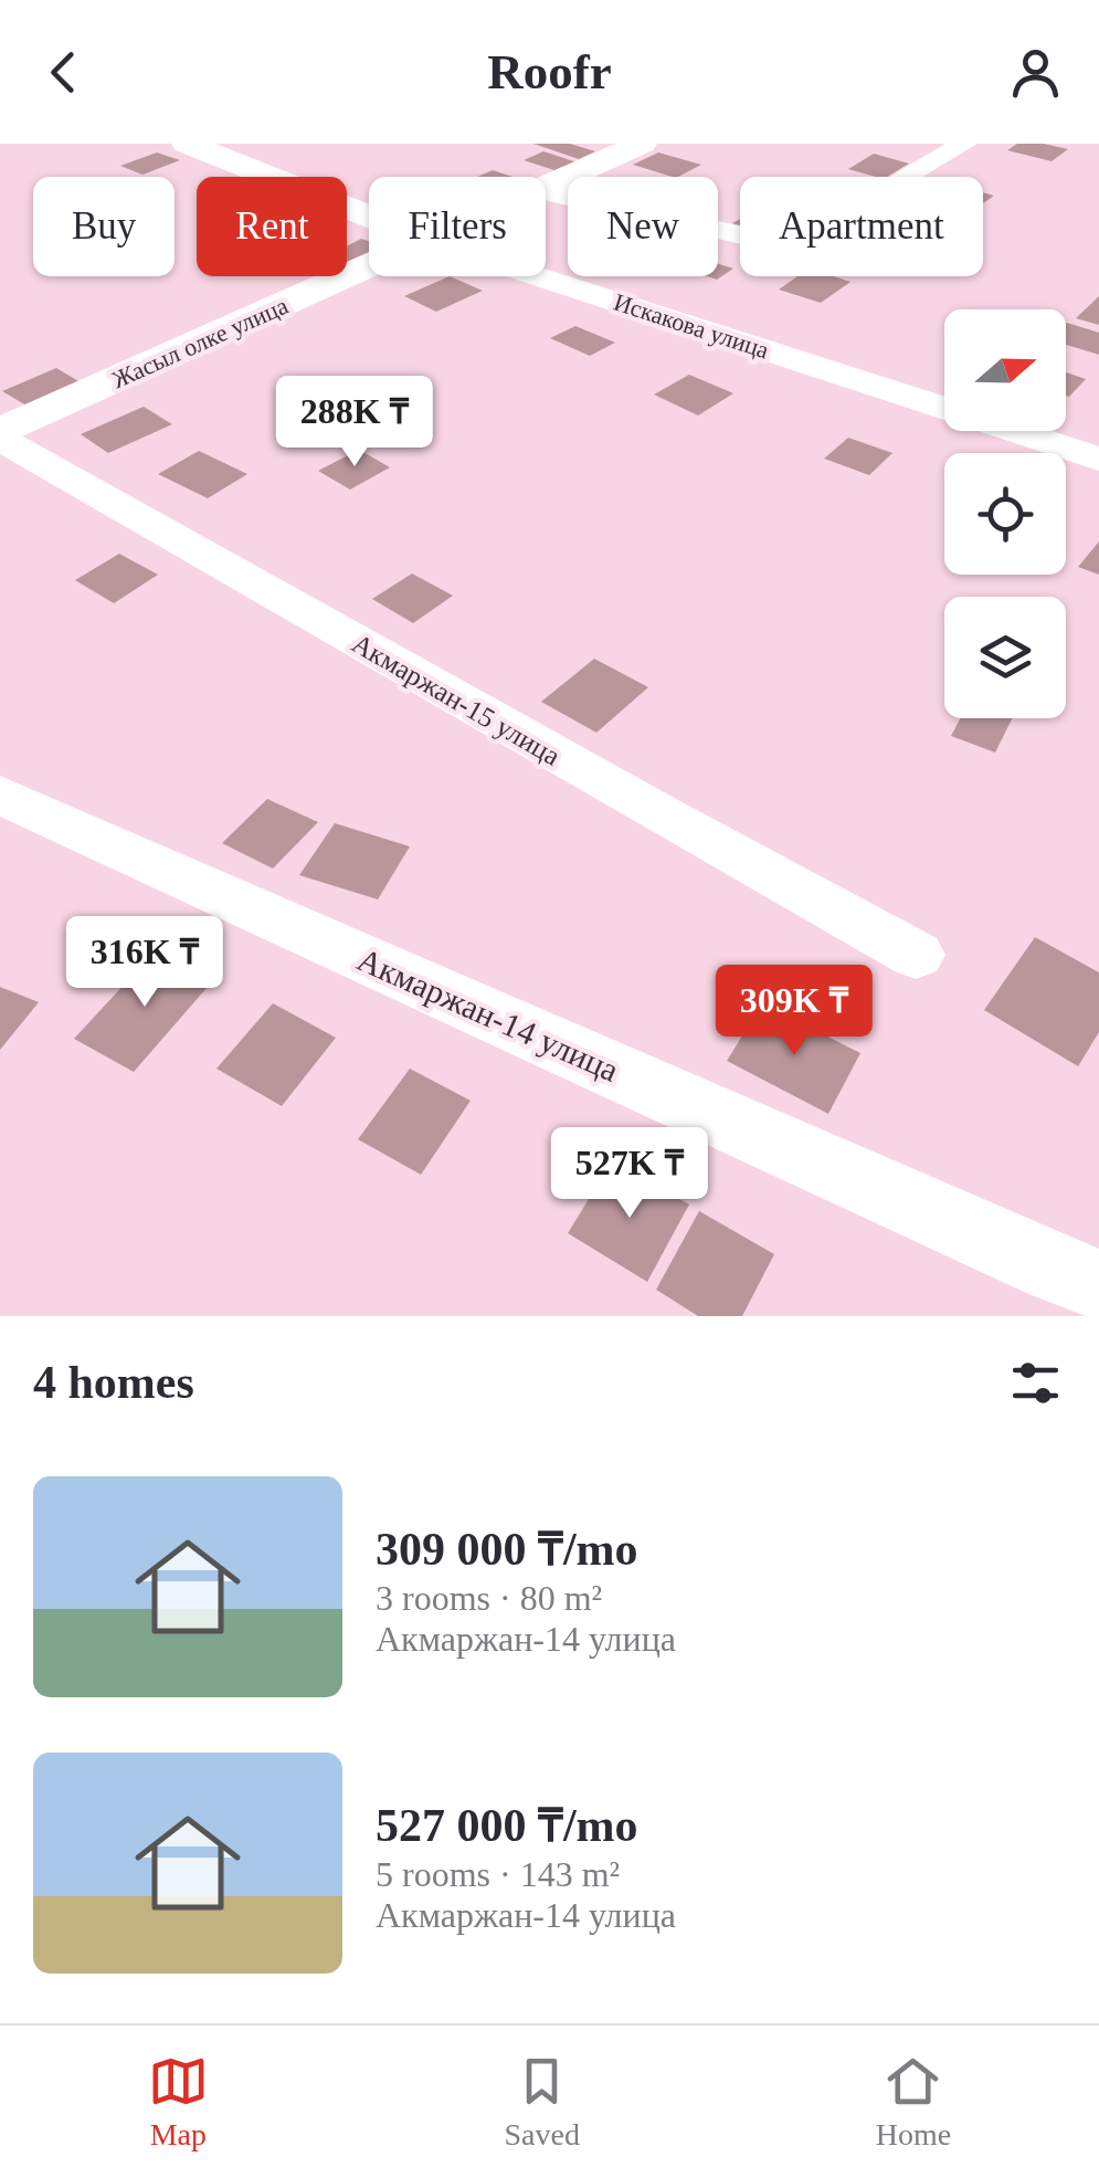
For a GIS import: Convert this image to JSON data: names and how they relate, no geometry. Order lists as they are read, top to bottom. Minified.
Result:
{"streets":{"street":["Искакова улица","Жасыл олке улица","Акмаржан-15 улица","Акмаржан-14 улица"]},"crossings":[["Жасыл олке улица","Акмаржан-15 улица"]],"north":"right","page":{"header":"Roofr","chip":["Buy","Rent","Filters","New","Apartment"],"price":["288K ₸","316K ₸","309K ₸","527K ₸"],"heading":"4 homes","list":[{"name":"309 000 ₸/mo","note":"3 rooms · 80 m² · Акмаржан-14 улица"},{"name":"527 000 ₸/mo","note":"5 rooms · 143 m² · Акмаржан-14 улица"}],"tabs":["Map","Saved","Home"]}}
